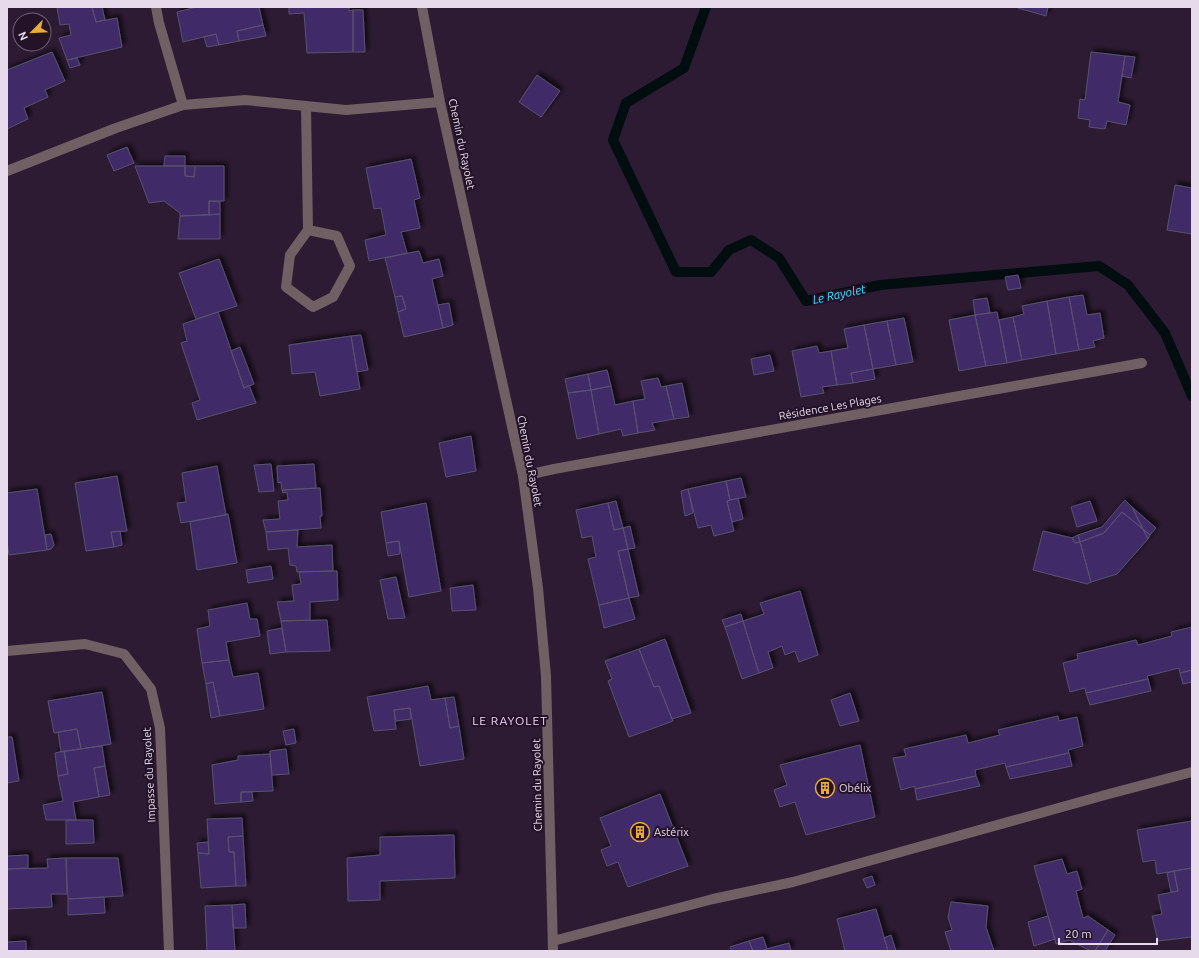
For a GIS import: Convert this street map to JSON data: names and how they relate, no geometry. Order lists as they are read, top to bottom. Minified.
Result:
{"streets":{"street":["Chemin du Rayolet","Résidence Les Plages","Impasse du Rayolet"]},"crossings":[["Chemin du Rayolet","Résidence Les Plages"]],"districts":["LE RAYOLET"],"water":["Le Rayolet"],"places":{"building":["Obélix","Astérix"]},"scale_bar":"20 m","north":"bottom left"}
